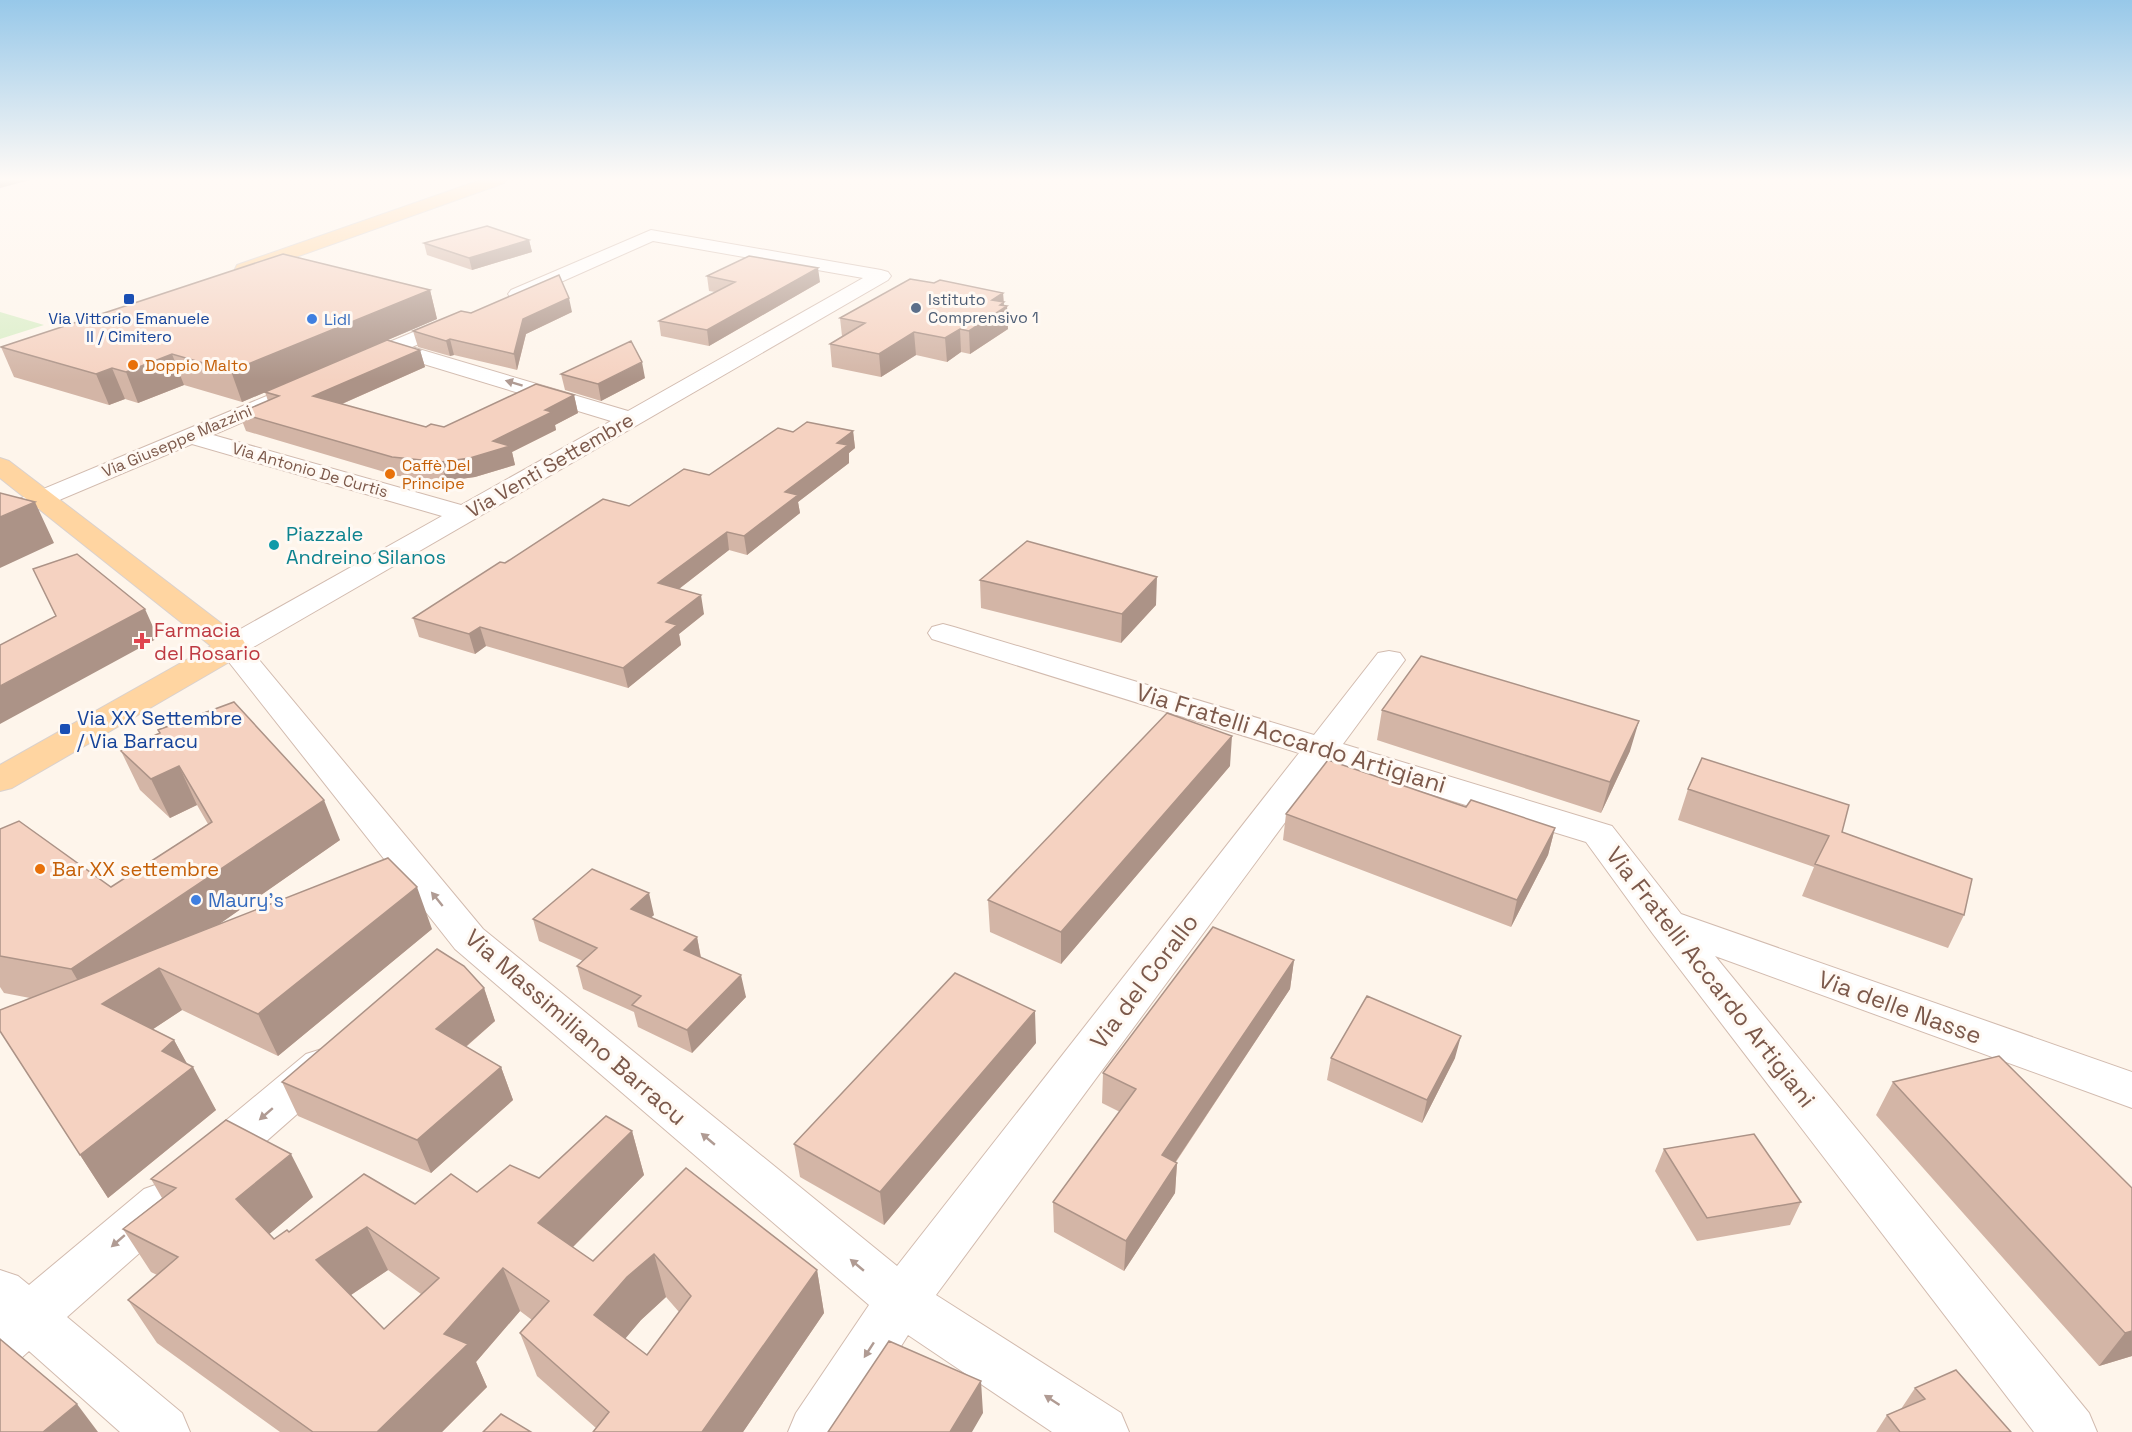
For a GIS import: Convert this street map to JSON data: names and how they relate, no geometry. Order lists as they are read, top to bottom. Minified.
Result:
{"streets":{"main road":["Via Venti Settembre","Via Massimiliano Barracu"],"street":["Via Giuseppe Mazzini","Via Antonio De Curtis","Via Fratelli Accardo Artigiani","Via del Corallo","Via delle Nasse"]},"crossings":[["Via Giuseppe Mazzini","Via Antonio De Curtis"],["Via Giuseppe Mazzini","Via Massimiliano Barracu"],["Via Venti Settembre","Via Antonio De Curtis"],["Via Venti Settembre","Via Massimiliano Barracu"],["Via Fratelli Accardo Artigiani","Via del Corallo"],["Via Fratelli Accardo Artigiani","Via delle Nasse"],["Via del Corallo","Via Massimiliano Barracu"]],"one_way":["Via Massimiliano Barracu"],"places":{"transit":["Via Vittorio Emanuele II / Cimitero","Via XX Settembre / Via Barracu"],"other":["Istituto Comprensivo 1","Lidl","Doppio Malto","Caffè Del Principe","Piazzale Andreino Silanos","Bar XX settembre","Maury's"],"health":["Farmacia del Rosario"]}}
